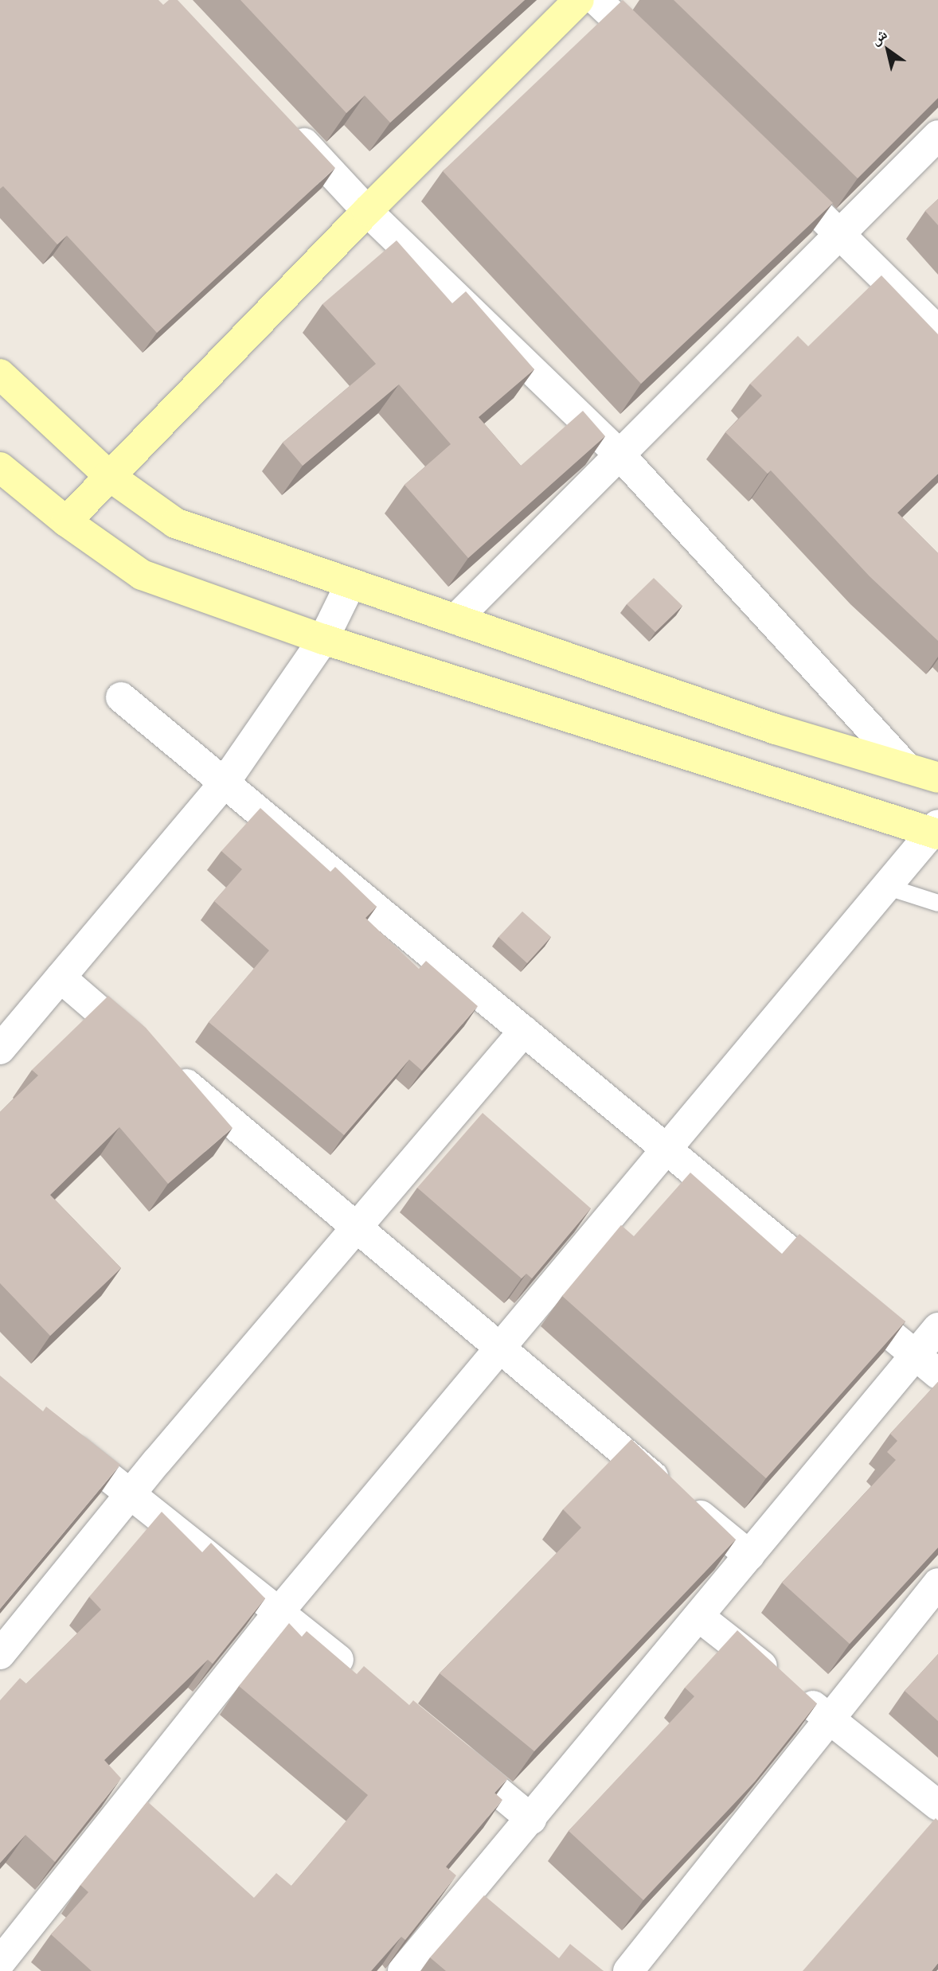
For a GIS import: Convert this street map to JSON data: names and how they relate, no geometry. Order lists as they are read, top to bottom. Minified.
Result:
{"north":"top left"}
